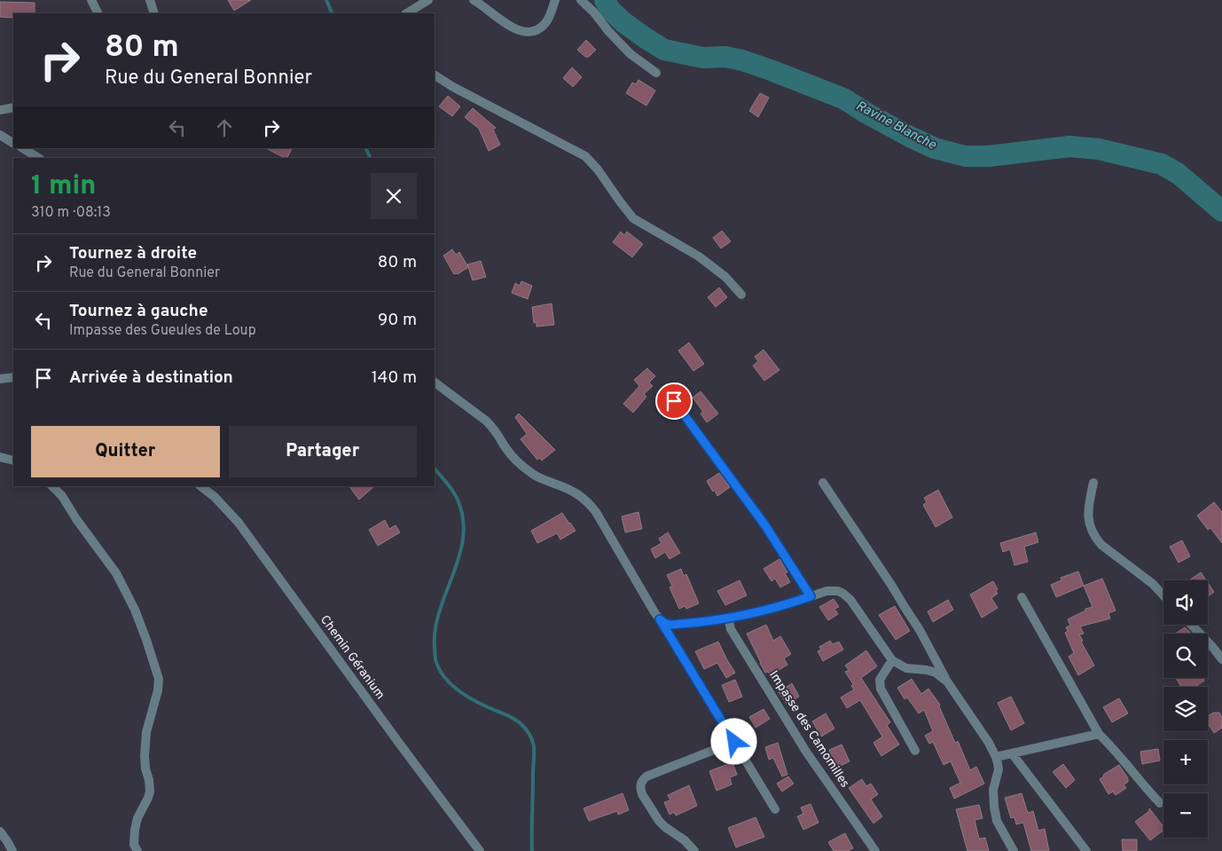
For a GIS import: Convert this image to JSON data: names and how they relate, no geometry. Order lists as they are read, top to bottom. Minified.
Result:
{"streets":{"street":["Chemin Géranium","Impasse des Camomilles"]},"water":["Ravine Blanche"],"page":{"turn":["80 m","Rue du General Bonnier"],"heading":["1 min","310 m · 08:13"],"list":[{"name":"Tournez à droite","note":"Rue du General Bonnier","value":"80 m"},{"name":"Tournez à gauche","note":"Impasse des Gueules de Loup","value":"90 m"},{"name":"Arrivée à destination","value":"140 m"}],"buttons":["Quitter","Partager"],"map_buttons":["+","−"]}}
